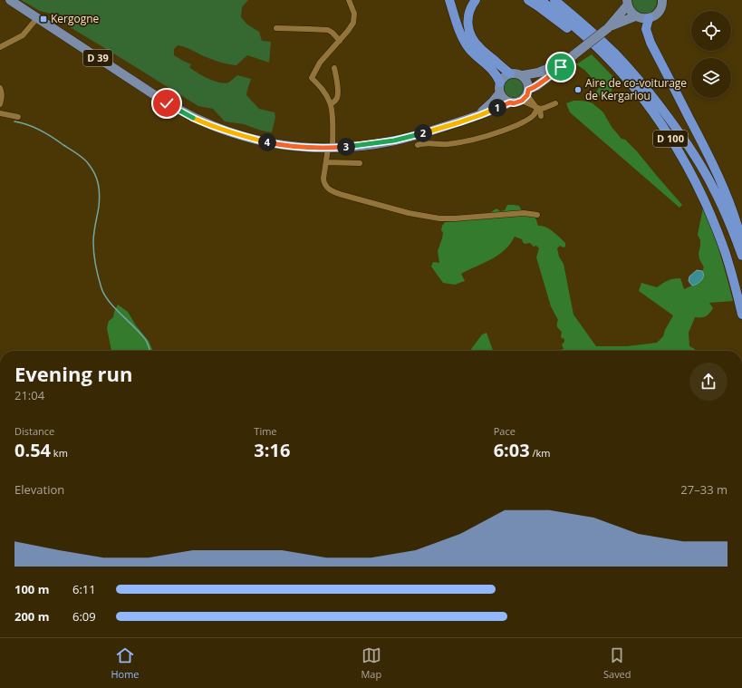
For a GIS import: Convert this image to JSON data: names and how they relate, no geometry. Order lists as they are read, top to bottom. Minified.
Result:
{"streets":{"highway":["D 100"],"main road":["D 39"]},"places":{"transit":["Kergogne"],"other":["Aire de co-voiturage de Kergariou"]},"page":{"pins":["1","2","4","3"],"heading":["Evening run","21:04"],"stats":[["Distance","0.54 km"],["Time","3:16"],["Pace","6:03 /km"]],"chart":["Elevation","27–33 m"],"list":[{"name":"100 m","note":"6:11"},{"name":"200 m","note":"6:09"}],"tabs":["Home","Map","Saved"]}}
